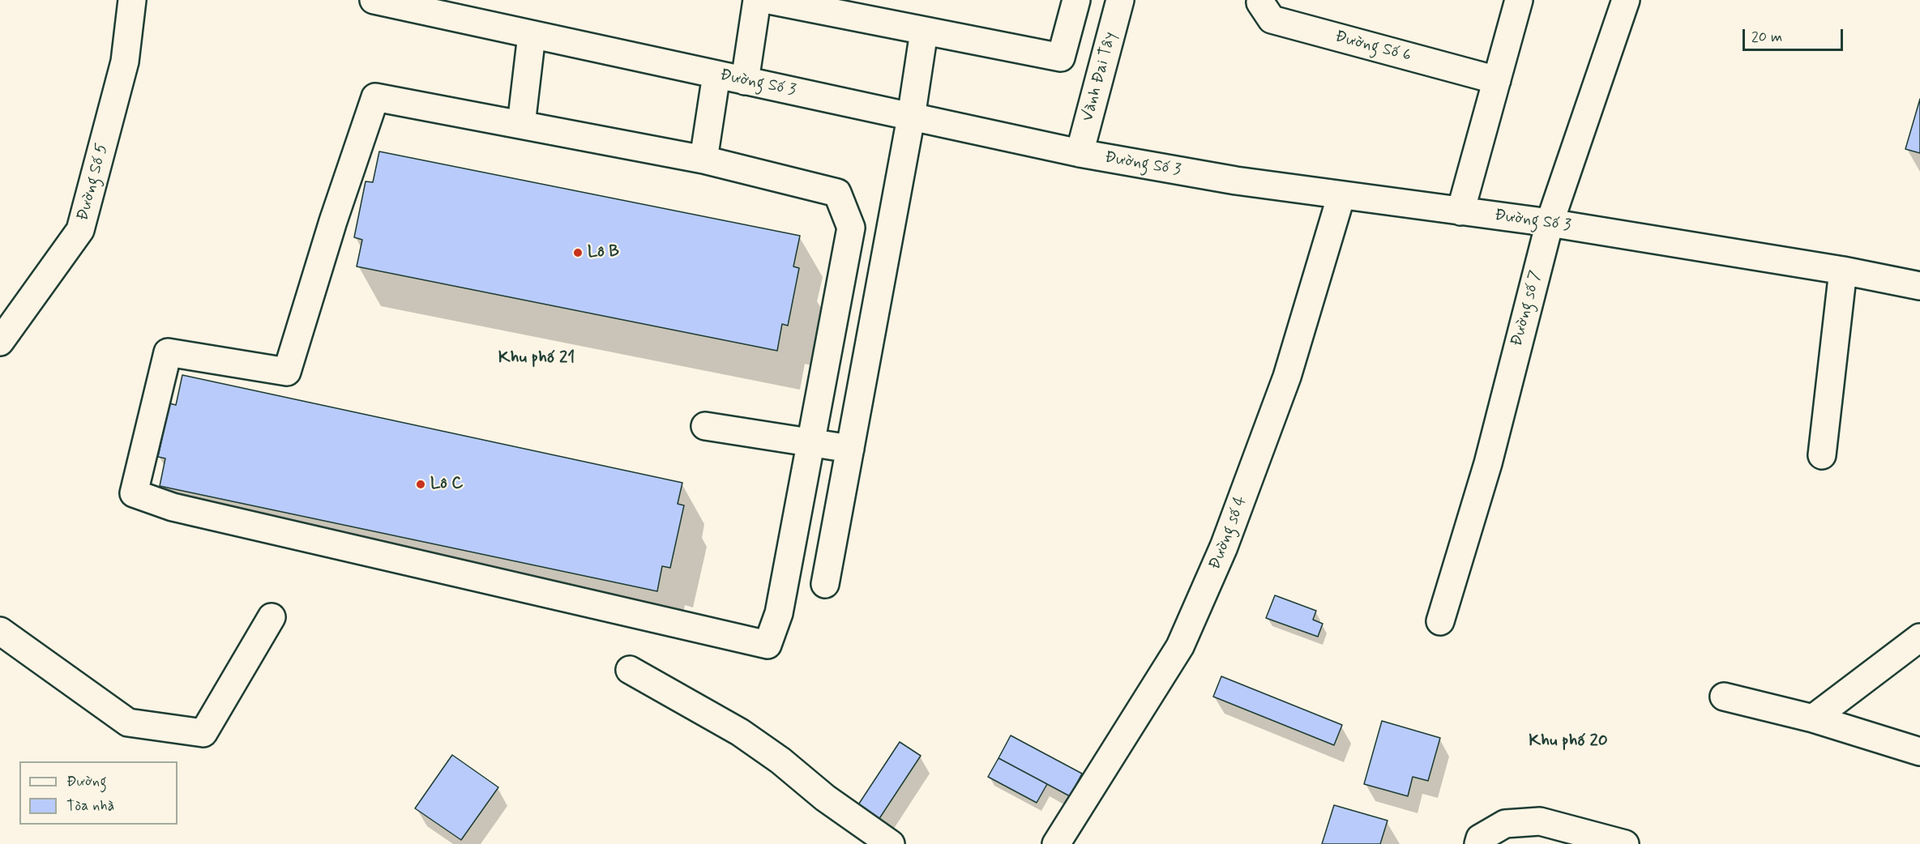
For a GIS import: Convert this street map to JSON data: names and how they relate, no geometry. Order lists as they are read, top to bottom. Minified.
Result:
{"streets":{"street":["Đường Số 6","Vành Đai Tây","Đường Số 3","Đường Số 5","Đường số 7","Đường số 4"]},"crossings":[["Vành Đai Tây","Đường Số 3"],["Đường Số 3","Đường số 7"],["Đường Số 3","Đường số 4"]],"districts":["Khu phố 21","Khu phố 20"],"places":["Lô B","Lô C"],"legend":["Đường","Tòa nhà"],"scale_bar":"20 m"}
